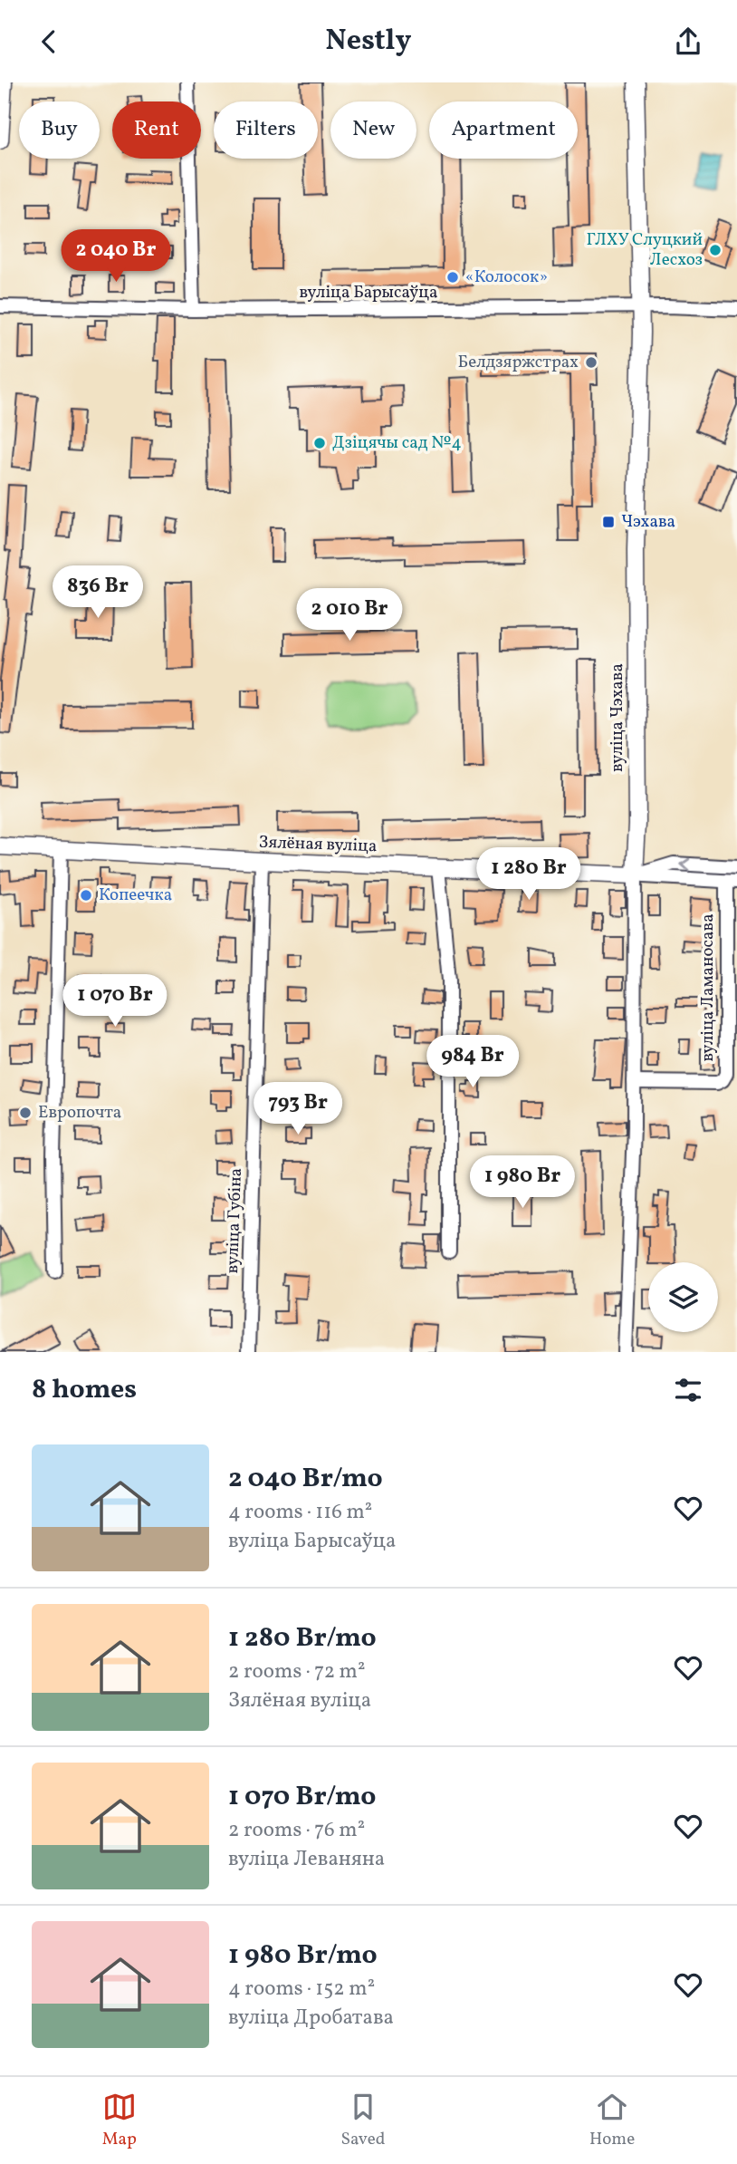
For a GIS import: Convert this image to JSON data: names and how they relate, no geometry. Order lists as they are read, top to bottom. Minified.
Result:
{"streets":{"main road":["вуліца Чэхава","Зялёная вуліца"],"street":["вуліца Барысаўца","вуліца Ламаносава","вуліца Губіна"]},"crossings":[["вуліца Барысаўца","вуліца Чэхава"],["вуліца Чэхава","Зялёная вуліца"],["вуліца Чэхава","вуліца Ламаносава"],["Зялёная вуліца","вуліца Ламаносава"],["Зялёная вуліца","вуліца Губіна"]],"places":{"other":["ГЛХУ Слуцкий Лесхоз","«Колосок»","Белдзяржстрах","Дзіцячы сад №4","Копеечка","Европочта"],"transit":["Чэхава"]},"page":{"header":"Nestly","chip":["Buy","Rent","Filters","New","Apartment"],"price":["2 040 Br","836 Br","2 010 Br","1 280 Br","1 070 Br","984 Br","793 Br","1 980 Br"],"heading":"8 homes","list":[{"name":"2 040 Br/mo","note":"4 rooms · 116 m² · вуліца Барысаўца"},{"name":"1 280 Br/mo","note":"2 rooms · 72 m² · Зялёная вуліца"},{"name":"1 070 Br/mo","note":"2 rooms · 76 m² · вуліца Леваняна"},{"name":"1 980 Br/mo","note":"4 rooms · 152 m² · вуліца Дробатава"}],"tabs":["Map","Saved","Home"]}}
